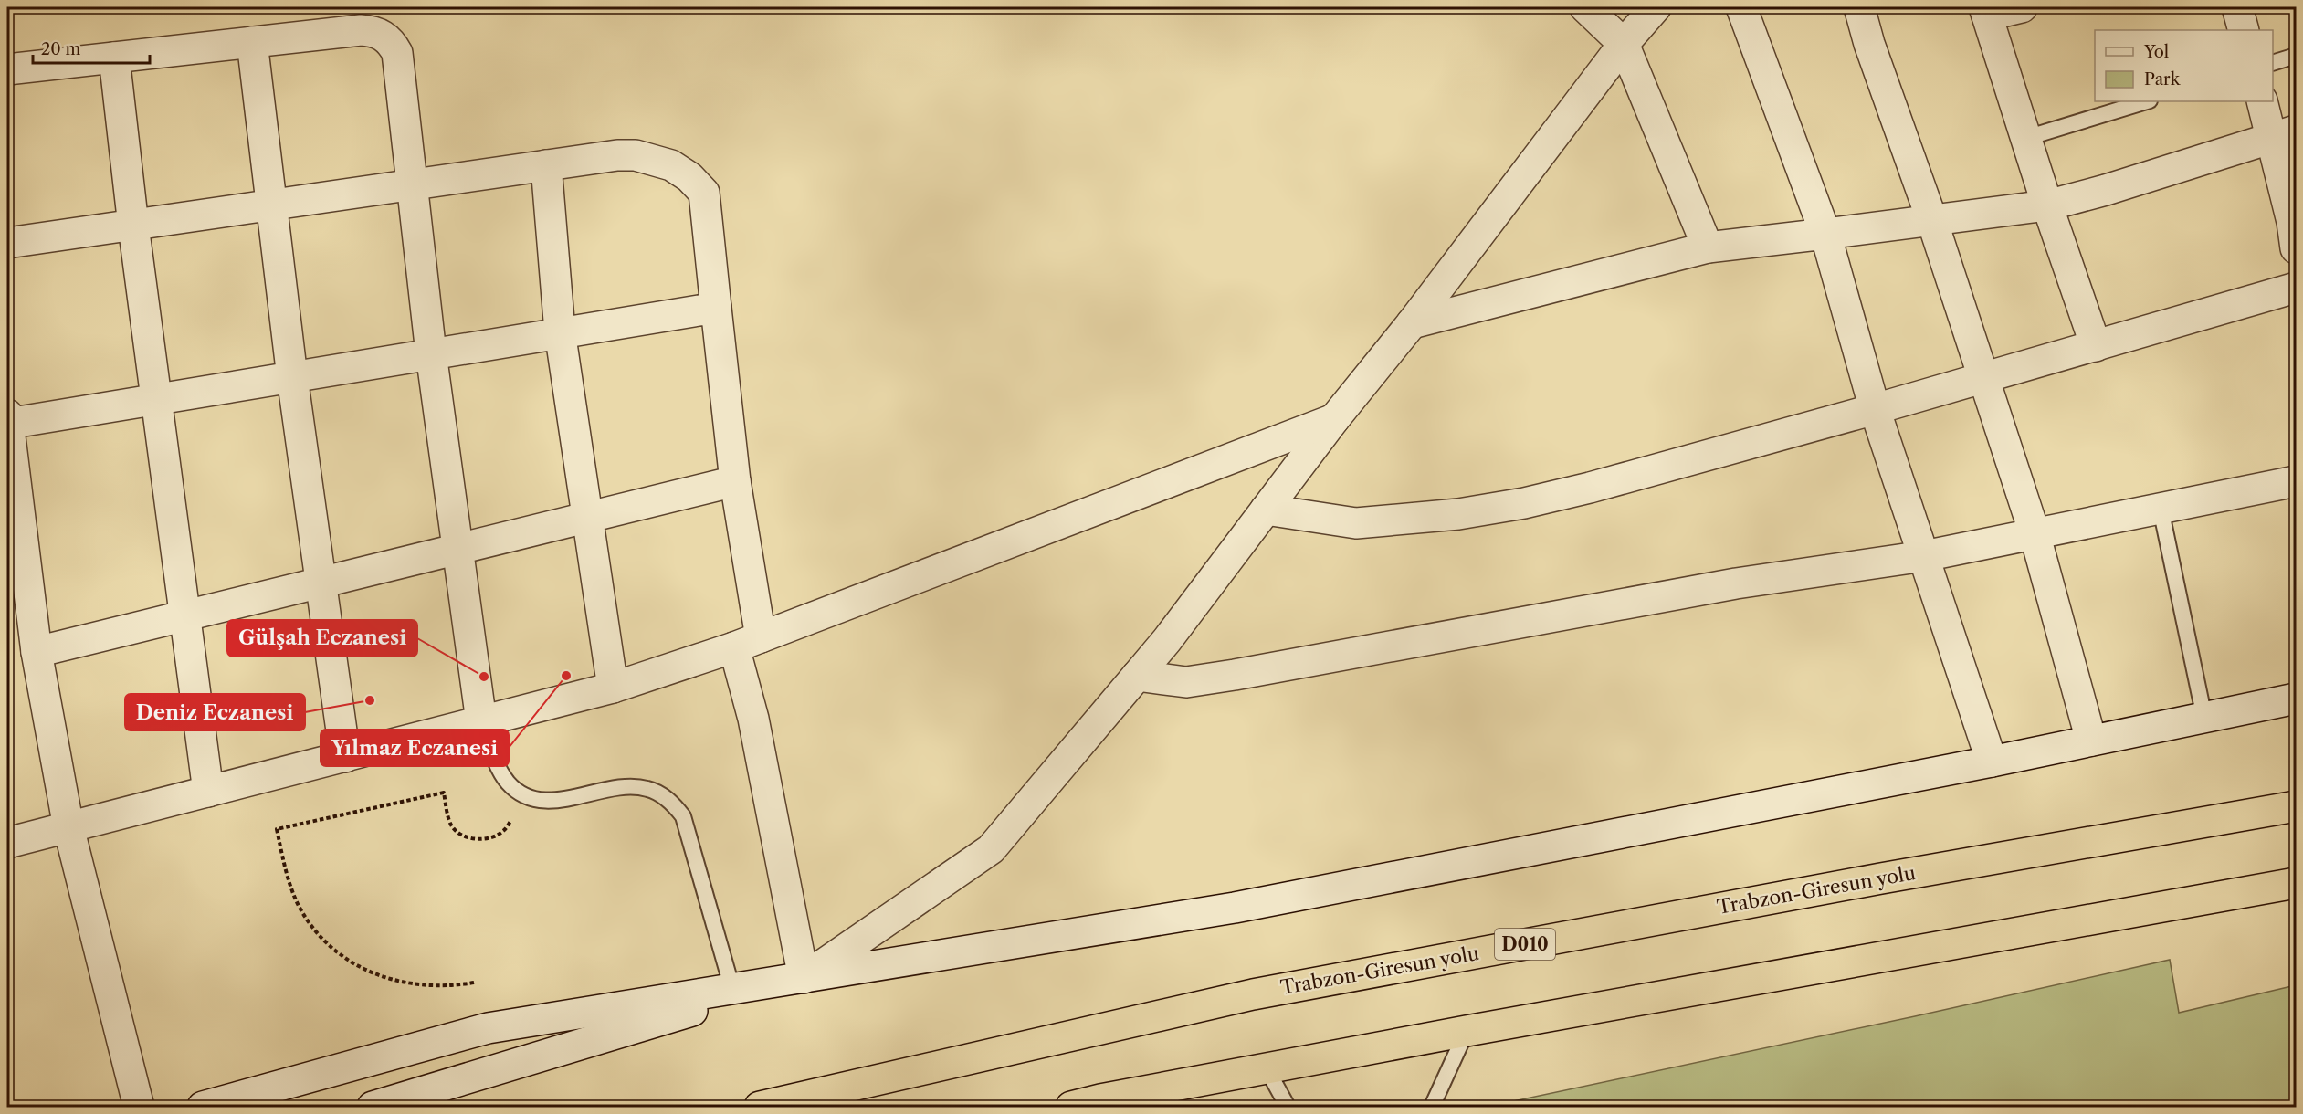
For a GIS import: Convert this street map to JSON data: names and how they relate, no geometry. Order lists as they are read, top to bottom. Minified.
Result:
{"streets":{"highway":["Trabzon-Giresun yolu","D010"]},"places":["Yılmaz Eczanesi","Gülşah Eczanesi","Deniz Eczanesi"],"legend":["Yol","Park"],"scale_bar":"20 m"}
